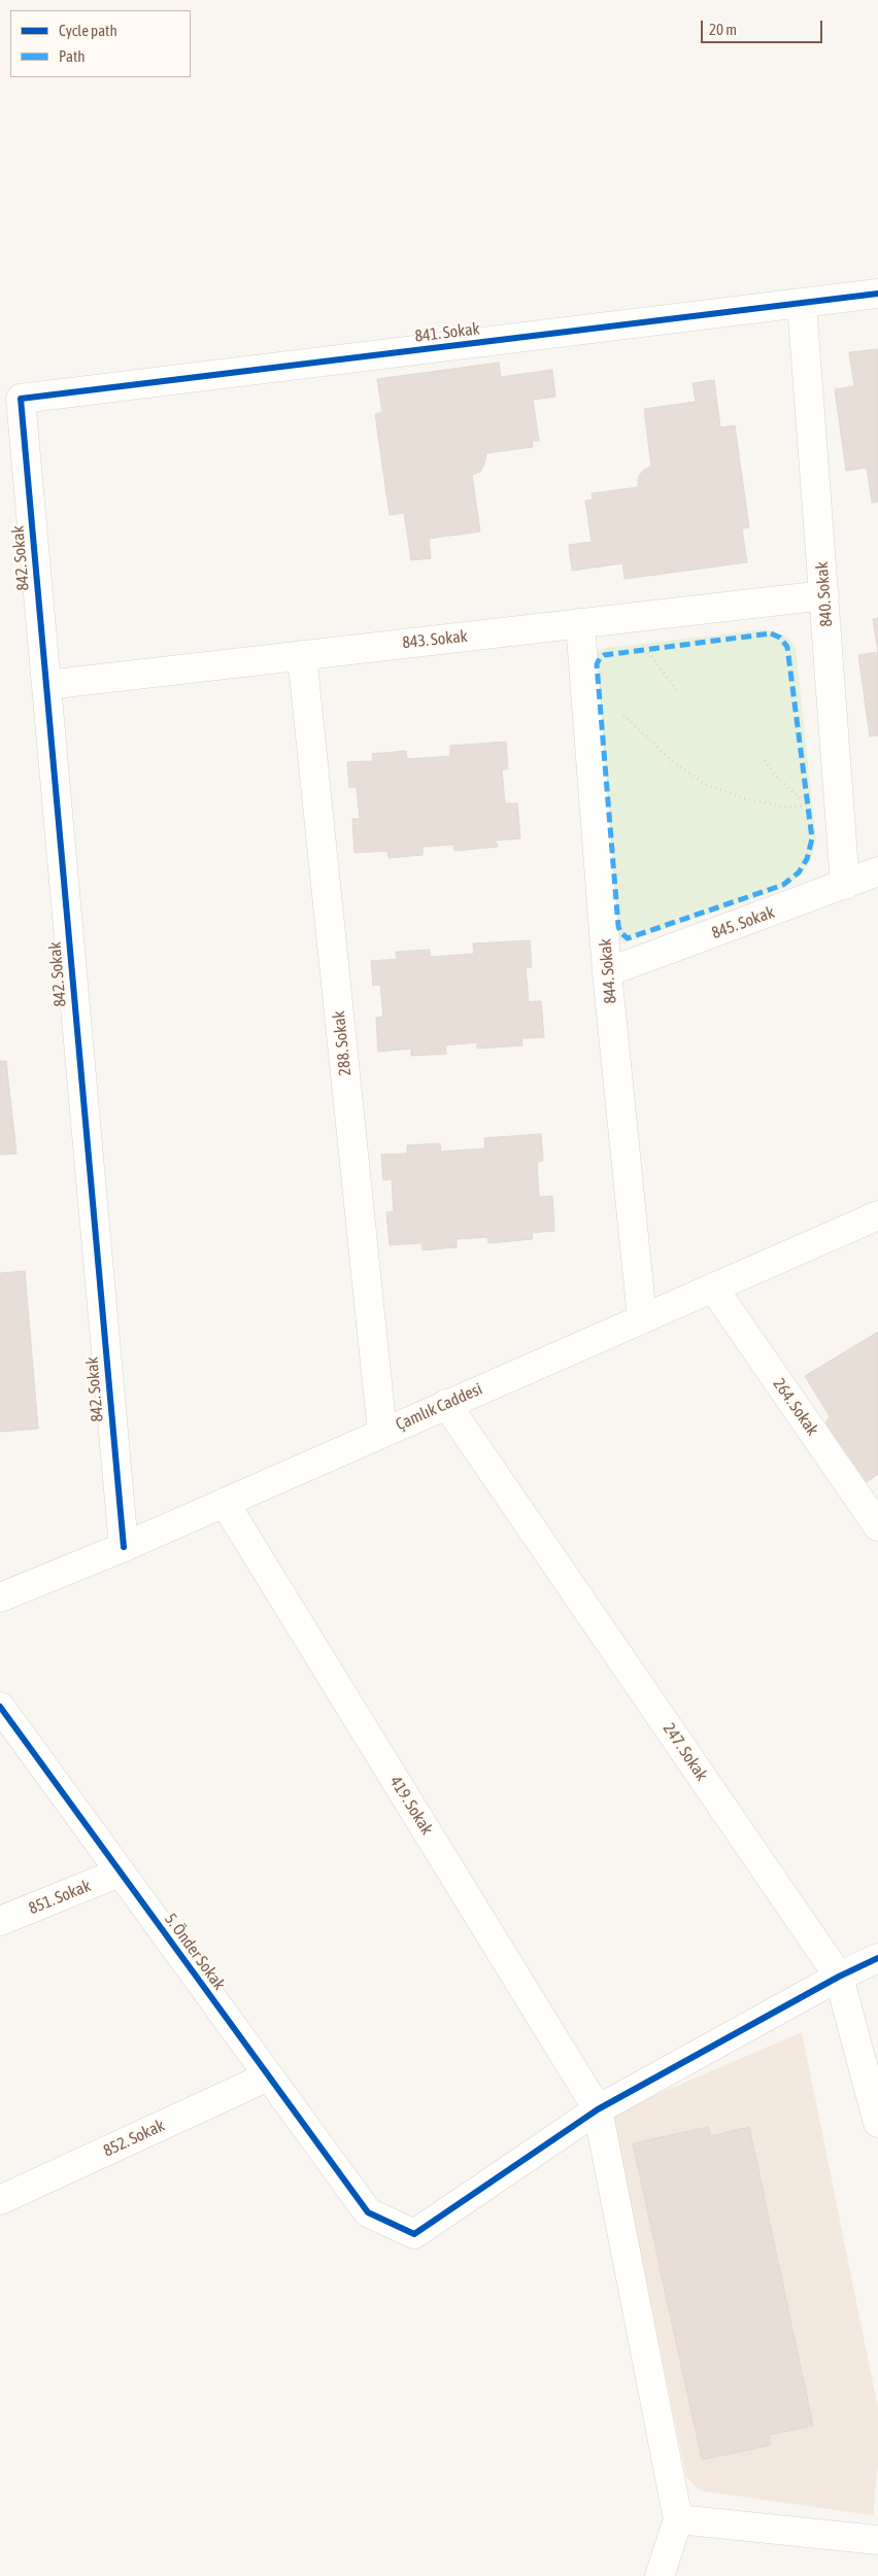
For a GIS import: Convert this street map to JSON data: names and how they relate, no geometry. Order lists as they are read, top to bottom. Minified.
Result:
{"streets":{"street":["841. Sokak","842. Sokak","840. Sokak","843. Sokak","845. Sokak","844. Sokak","288. Sokak","Çamlık Caddesi","264. Sokak","247. Sokak","419. Sokak","851. Sokak","5. Önder Sokak","852. Sokak"]},"crossings":[["841. Sokak","842. Sokak"],["841. Sokak","840. Sokak"],["842. Sokak","843. Sokak"],["842. Sokak","Çamlık Caddesi"],["840. Sokak","843. Sokak"],["840. Sokak","845. Sokak"],["843. Sokak","844. Sokak"],["843. Sokak","288. Sokak"],["845. Sokak","844. Sokak"],["844. Sokak","Çamlık Caddesi"],["288. Sokak","Çamlık Caddesi"],["Çamlık Caddesi","264. Sokak"],["Çamlık Caddesi","247. Sokak"],["Çamlık Caddesi","419. Sokak"],["419. Sokak","5. Önder Sokak"],["851. Sokak","5. Önder Sokak"],["5. Önder Sokak","852. Sokak"]],"legend":["Cycle path","Path"],"scale_bar":"20 m"}
